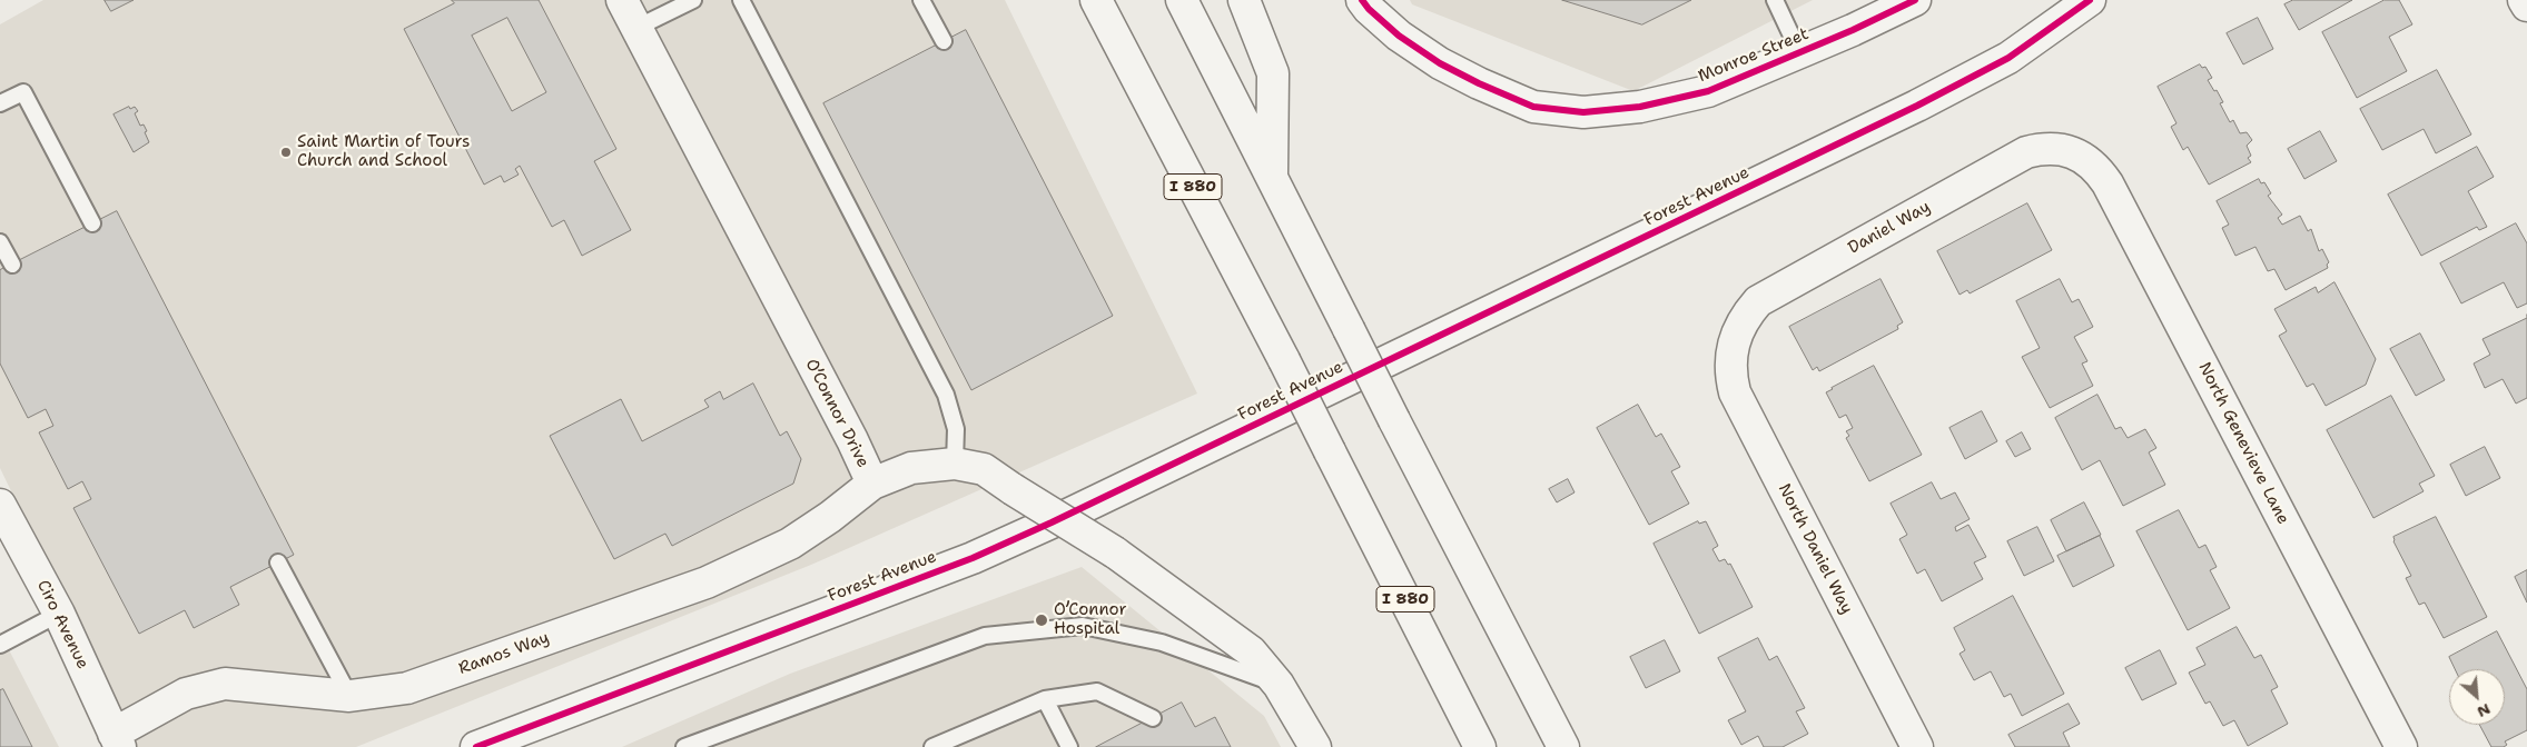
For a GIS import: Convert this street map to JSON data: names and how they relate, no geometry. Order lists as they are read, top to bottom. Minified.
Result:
{"streets":{"main road":["Monroe Street","I 880","Forest Avenue","Daniel Way","O’Connor Drive","North Genevieve Lane","North Daniel Way","Ciro Avenue","Ramos Way"]},"crossings":[["Daniel Way","North Genevieve Lane"],["Daniel Way","North Daniel Way"],["O’Connor Drive","Ramos Way"],["Ciro Avenue","Ramos Way"]],"places":["Saint Martin of Tours Church and School","O’Connor Hospital"],"north":"bottom right"}
